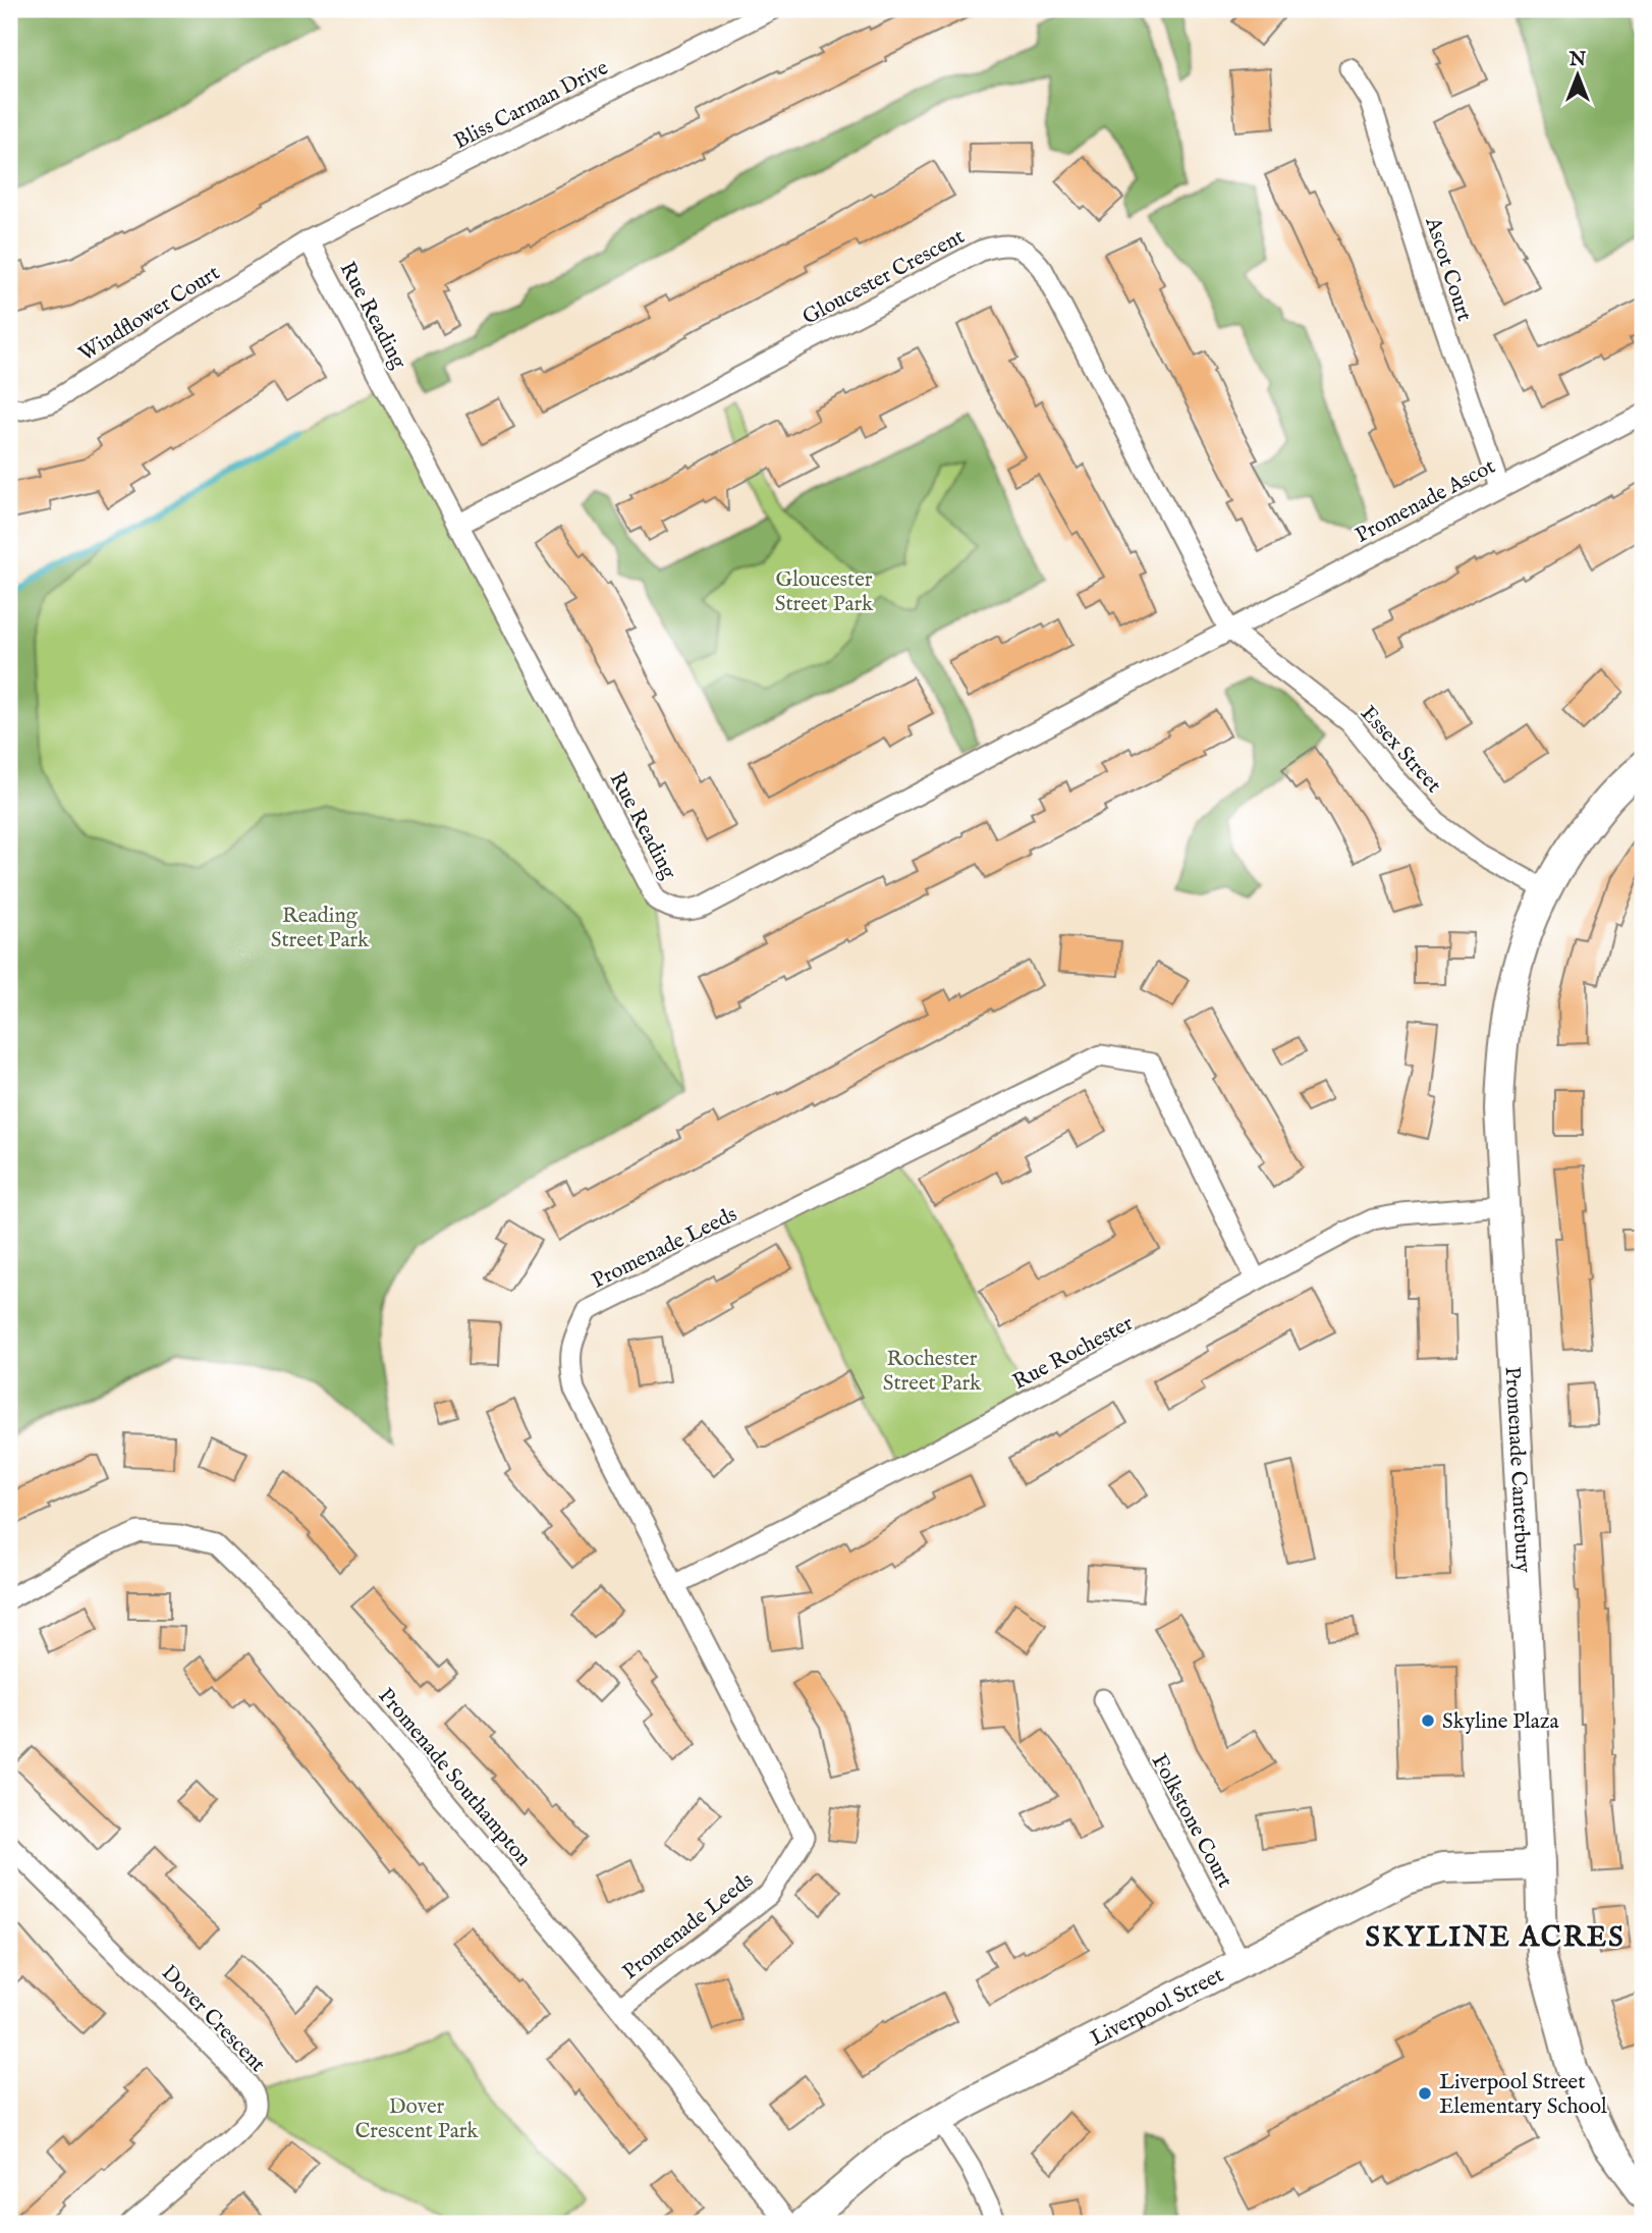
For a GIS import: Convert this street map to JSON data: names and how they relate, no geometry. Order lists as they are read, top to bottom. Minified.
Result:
{"streets":{"street":["Bliss Carman Drive","Ascot Court","Gloucester Crescent","Windflower Court","Rue Reading","Promenade Ascot","Essex Street","Promenade Leeds","Rue Rochester","Promenade Canterbury","Promenade Southampton","Folkstone Court","Liverpool Street","Dover Crescent"]},"crossings":[["Bliss Carman Drive","Windflower Court"],["Bliss Carman Drive","Rue Reading"],["Ascot Court","Promenade Ascot"],["Gloucester Crescent","Rue Reading"],["Gloucester Crescent","Promenade Ascot"],["Gloucester Crescent","Essex Street"],["Windflower Court","Rue Reading"],["Rue Reading","Promenade Ascot"],["Rue Reading","Essex Street"],["Promenade Ascot","Essex Street"],["Essex Street","Promenade Canterbury"],["Promenade Leeds","Rue Rochester"],["Promenade Leeds","Promenade Southampton"],["Rue Rochester","Promenade Canterbury"],["Promenade Canterbury","Liverpool Street"],["Folkstone Court","Liverpool Street"]],"districts":["SKYLINE ACRES"],"parks":["Gloucester Street Park","Reading Street Park","Rochester Street Park","Dover Crescent Park"],"places":["Skyline Plaza","Liverpool Street Elementary School"],"north":"top"}
